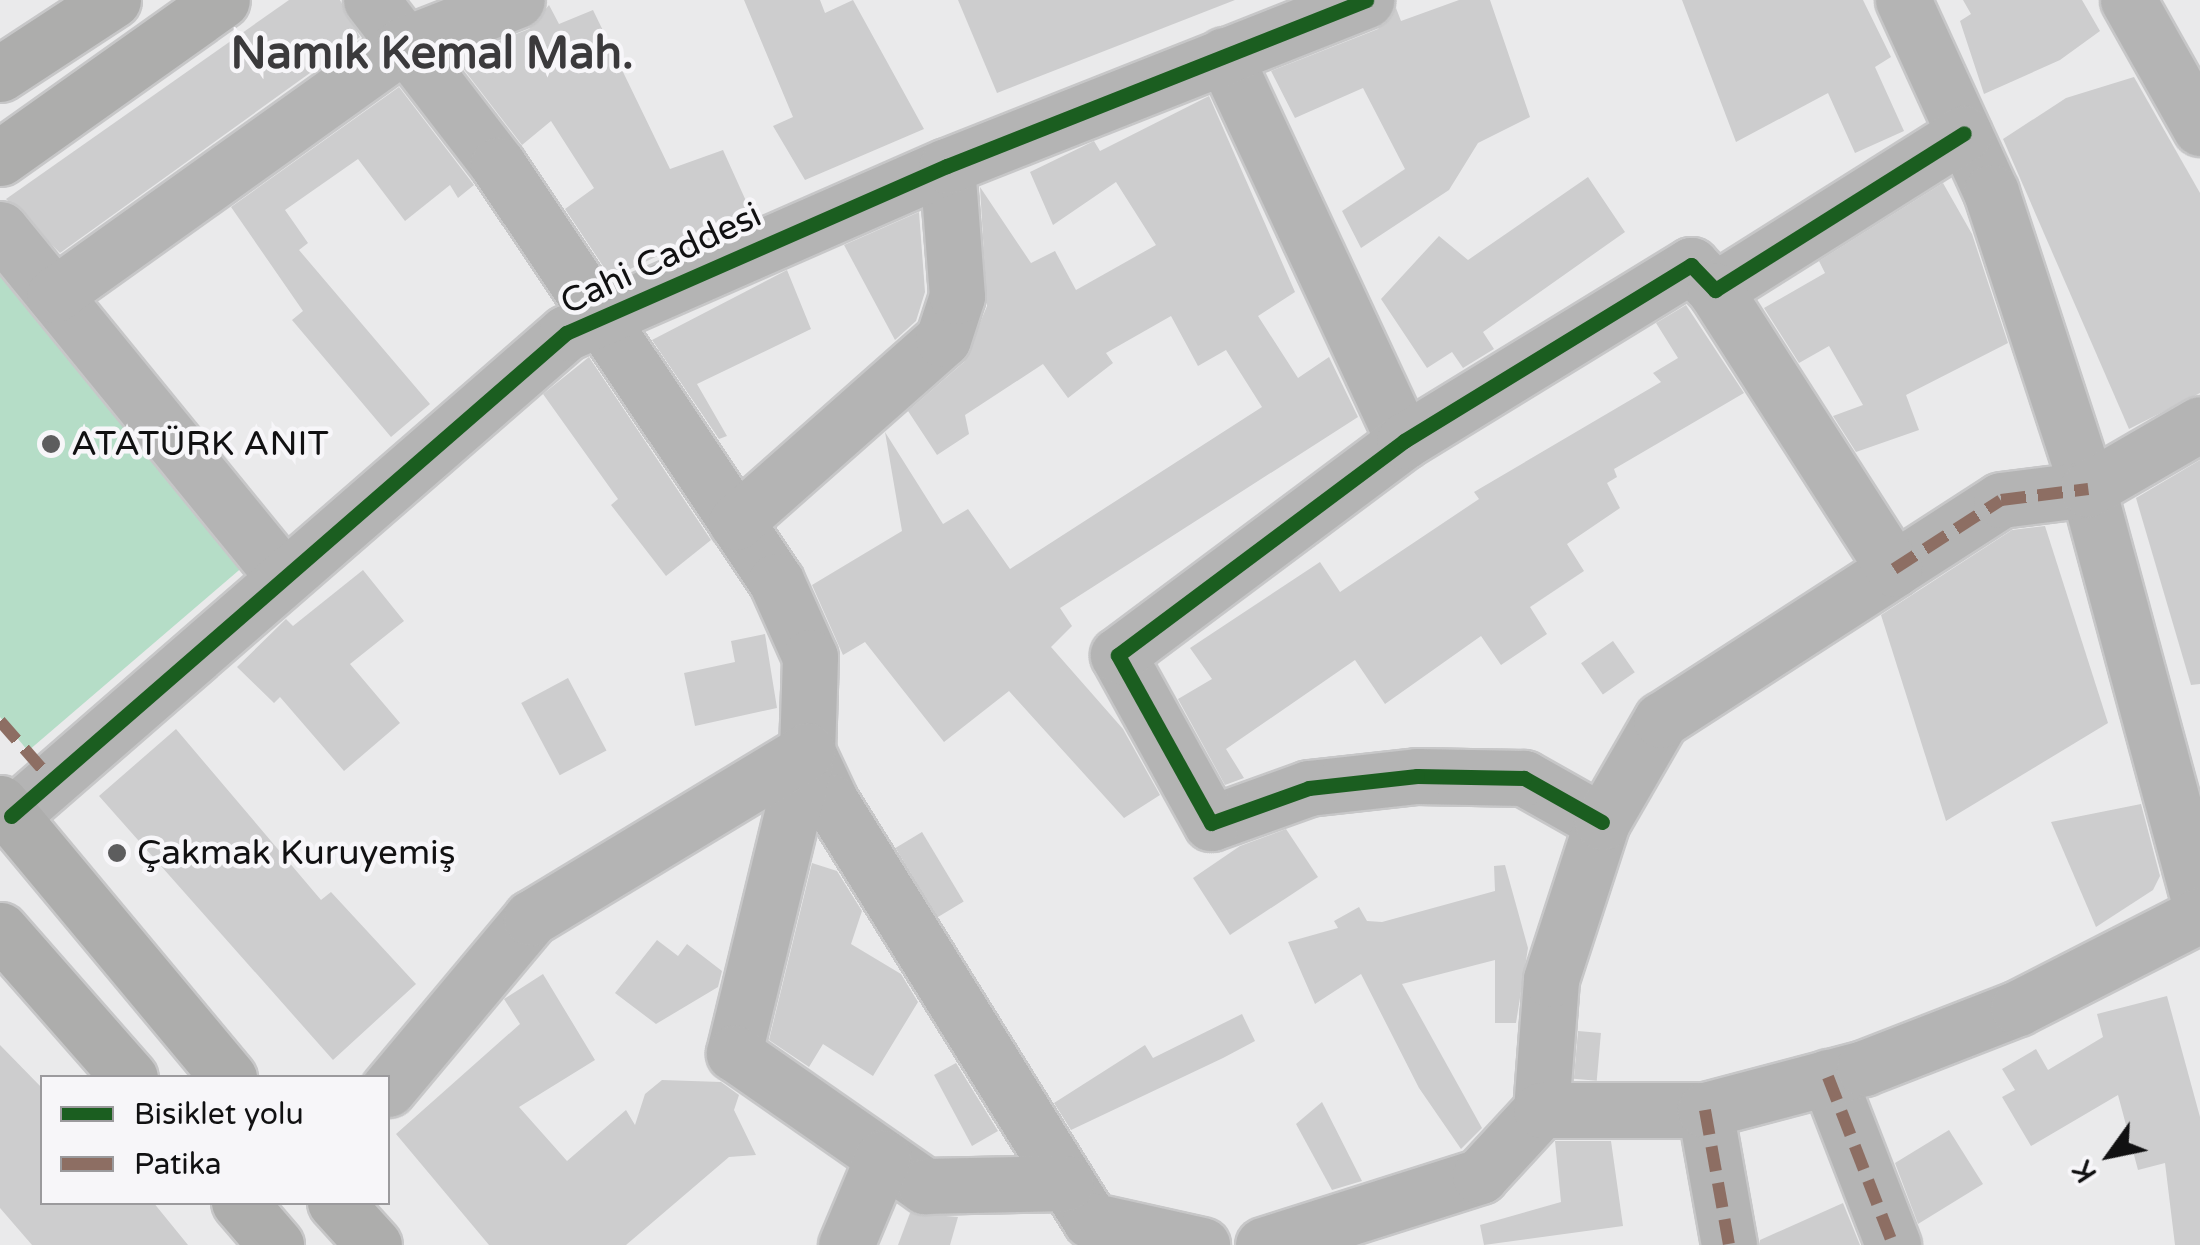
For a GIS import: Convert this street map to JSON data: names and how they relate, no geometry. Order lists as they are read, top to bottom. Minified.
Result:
{"streets":{"street":["Cahi Caddesi"]},"districts":["Namık Kemal Mah."],"places":["ATATÜRK ANIT","Çakmak Kuruyemiş"],"legend":["Bisiklet yolu","Patika"],"north":"bottom left"}
